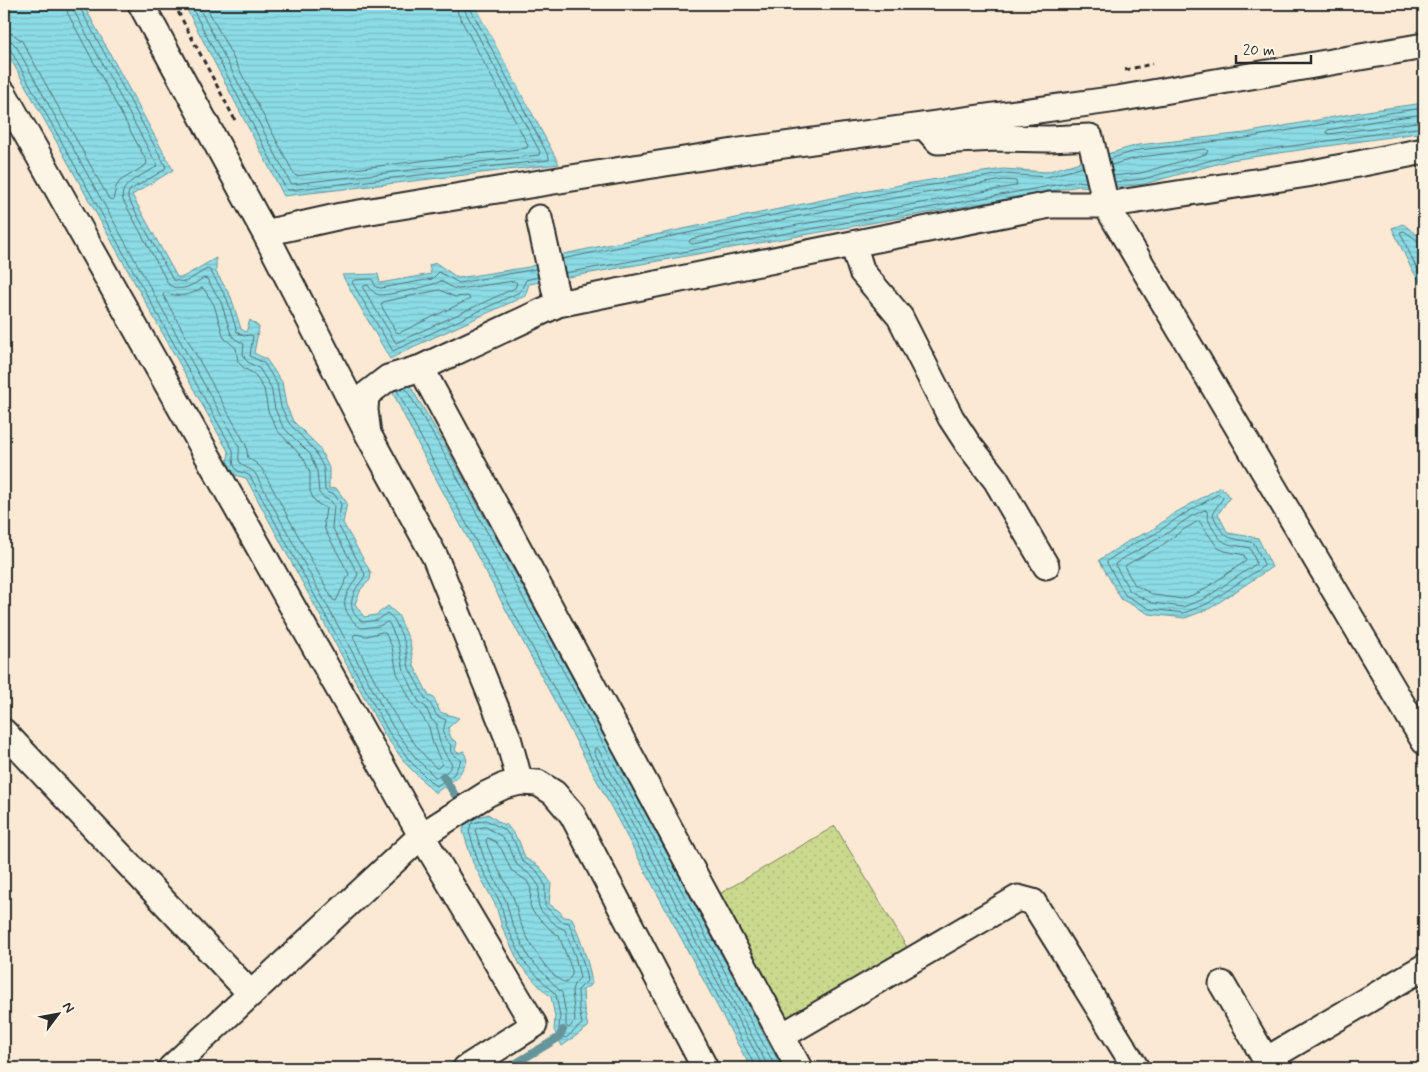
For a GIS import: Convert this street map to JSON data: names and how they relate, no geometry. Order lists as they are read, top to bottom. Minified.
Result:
{"scale_bar":"20 m","north":"top right"}
